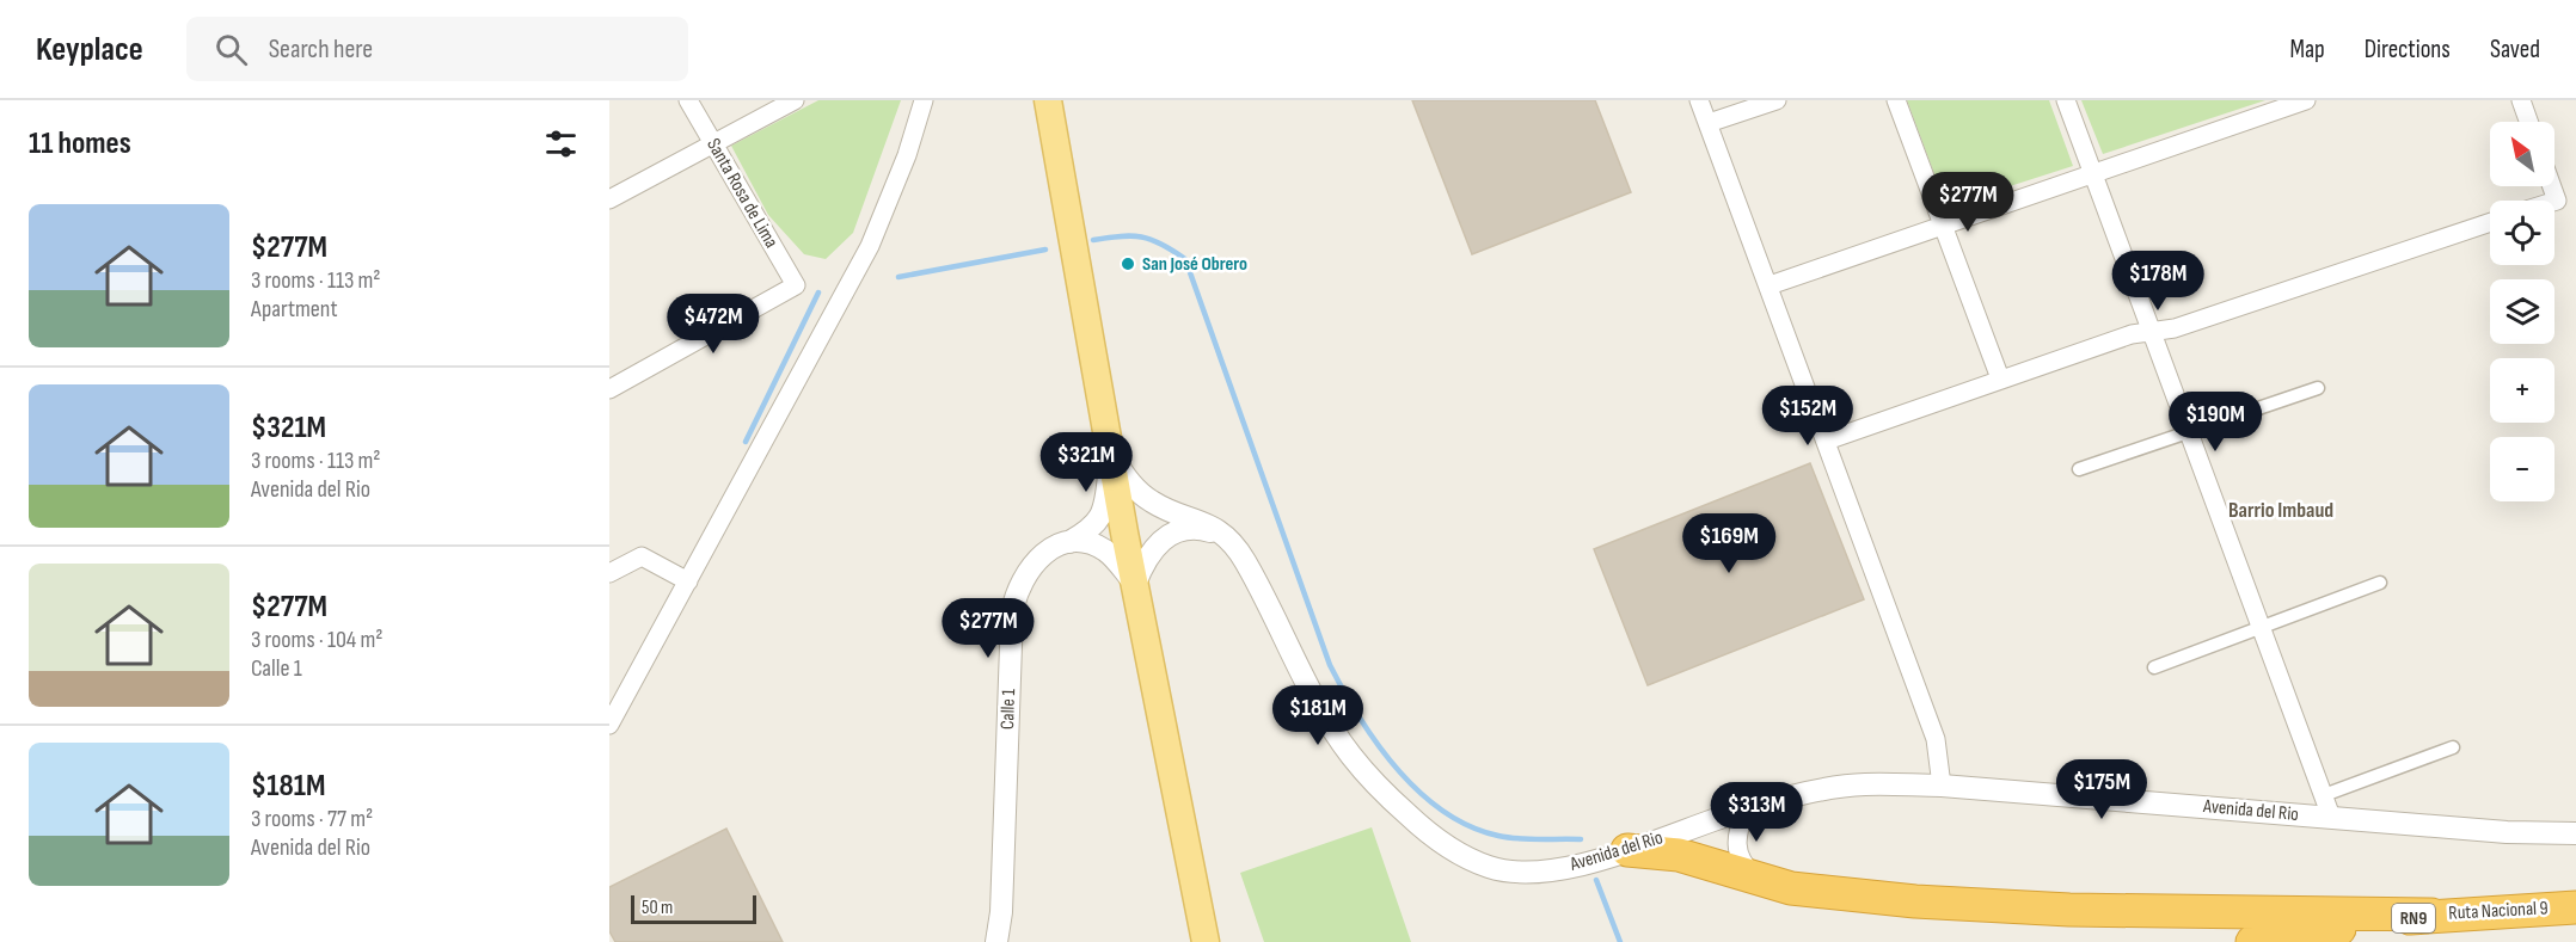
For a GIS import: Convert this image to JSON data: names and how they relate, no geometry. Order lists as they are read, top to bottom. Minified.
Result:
{"streets":{"highway":["Ruta Nacional 9","RN9"],"street":["Santa Rosa de Lima","Calle 1","Avenida del Rio"]},"crossings":[["Calle 1","Avenida del Rio"]],"districts":["Barrio Imbaud"],"places":["San José Obrero"],"scale_bar":"50 m","north":"top left","page":{"header":"Keyplace","search":"Search here","nav":["Map","Directions","Saved"],"heading":"11 homes","map_buttons":["+","−"],"price":["$277M","$178M","$472M","$152M","$190M","$321M","$169M","$277M","$181M","$175M","$313M"],"list":[{"name":"$277M","note":"3 rooms · 113 m² · Apartment"},{"name":"$321M","note":"3 rooms · 113 m² · Avenida del Rio"},{"name":"$277M","note":"3 rooms · 104 m² · Calle 1"},{"name":"$181M","note":"3 rooms · 77 m² · Avenida del Rio"}],"scale":"50 m"}}
